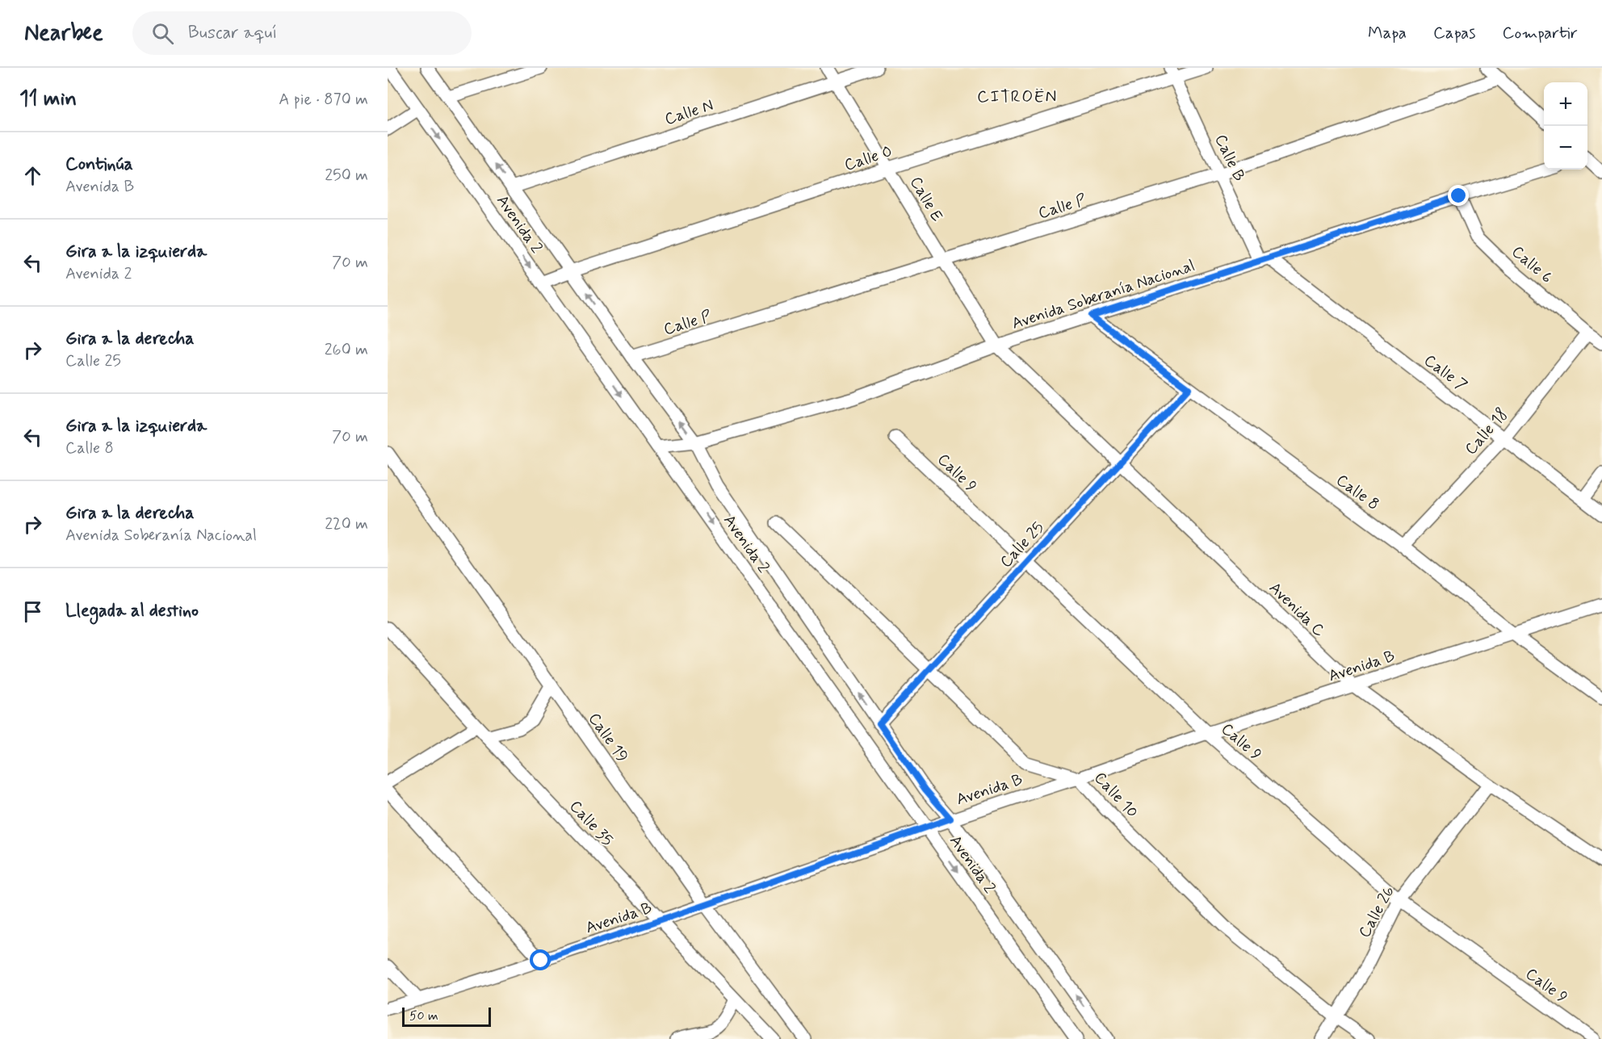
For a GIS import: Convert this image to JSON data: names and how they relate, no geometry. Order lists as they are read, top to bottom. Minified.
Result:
{"streets":{"street":["Calle N","Calle O","Calle B","Calle E","Calle P","Avenida 2","Calle 6","Avenida Soberanía Nacional","Calle 7","Calle 18","Calle 9","Calle 8","Calle 25","Avenida C","Avenida B","Calle 19","Calle 10","Calle 35","Calle 26"]},"crossings":[["Calle N","Calle E"],["Calle N","Avenida 2"],["Calle O","Calle B"],["Calle O","Calle E"],["Calle O","Avenida 2"],["Calle B","Calle P"],["Calle B","Avenida Soberanía Nacional"],["Calle B","Calle 7"],["Calle E","Calle P"],["Calle E","Avenida Soberanía Nacional"],["Calle E","Avenida C"],["Calle P","Avenida 2"],["Avenida 2","Avenida Soberanía Nacional"],["Avenida 2","Calle 25"],["Avenida 2","Avenida B"],["Calle 6","Avenida Soberanía Nacional"],["Calle 6","Calle 18"],["Avenida Soberanía Nacional","Calle 7"],["Avenida Soberanía Nacional","Calle 8"],["Avenida Soberanía Nacional","Avenida C"],["Calle 7","Calle 18"],["Calle 18","Calle 8"],["Calle 9","Calle 25"],["Calle 9","Avenida B"],["Calle 9","Calle 26"],["Calle 8","Calle 25"],["Calle 8","Avenida B"],["Calle 25","Avenida C"],["Calle 25","Calle 10"],["Avenida C","Avenida B"],["Avenida C","Calle 26"],["Avenida B","Calle 19"],["Avenida B","Calle 10"],["Avenida B","Calle 35"],["Calle 10","Calle 26"]],"districts":["CITROËN"],"scale_bar":"50 m","page":{"header":"Nearbee","search":"Buscar aquí","nav":["Mapa","Capas","Compartir"],"heading":["11 min","A pie · 870 m"],"map_buttons":["+","−"],"list":[["Continúa","Avenida B","250 m"],["Gira a la izquierda","Avenida 2","70 m"],["Gira a la derecha","Calle 25","260 m"],["Gira a la izquierda","Calle 8","70 m"],["Gira a la derecha","Avenida Soberanía Nacional","220 m"],"Llegada al destino"],"scale":"50 m"}}
